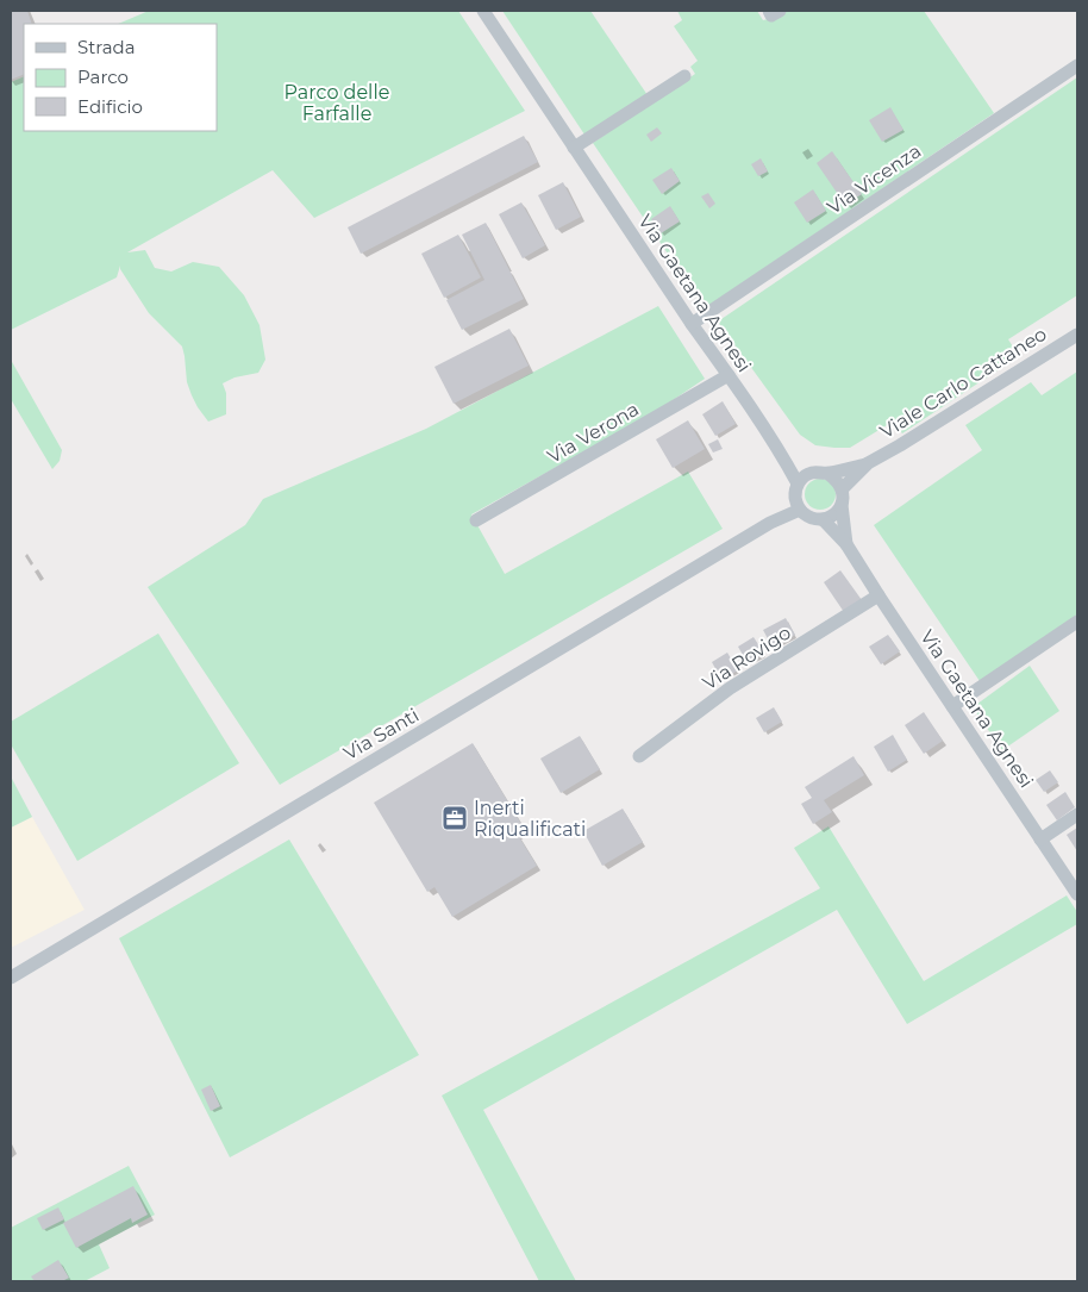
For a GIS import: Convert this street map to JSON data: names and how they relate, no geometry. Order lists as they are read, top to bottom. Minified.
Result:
{"streets":{"street":["Via Vicenza","Via Gaetana Agnesi","Viale Carlo Cattaneo","Via Verona","Via Rovigo","Via Santi"]},"crossings":[["Via Vicenza","Via Gaetana Agnesi"],["Via Gaetana Agnesi","Viale Carlo Cattaneo"],["Via Gaetana Agnesi","Via Verona"],["Via Gaetana Agnesi","Via Rovigo"],["Via Gaetana Agnesi","Via Santi"],["Viale Carlo Cattaneo","Via Santi"]],"parks":["Parco delle Farfalle"],"places":{"office":["Inerti Riqualificati"]},"legend":["Strada","Parco","Edificio"]}
